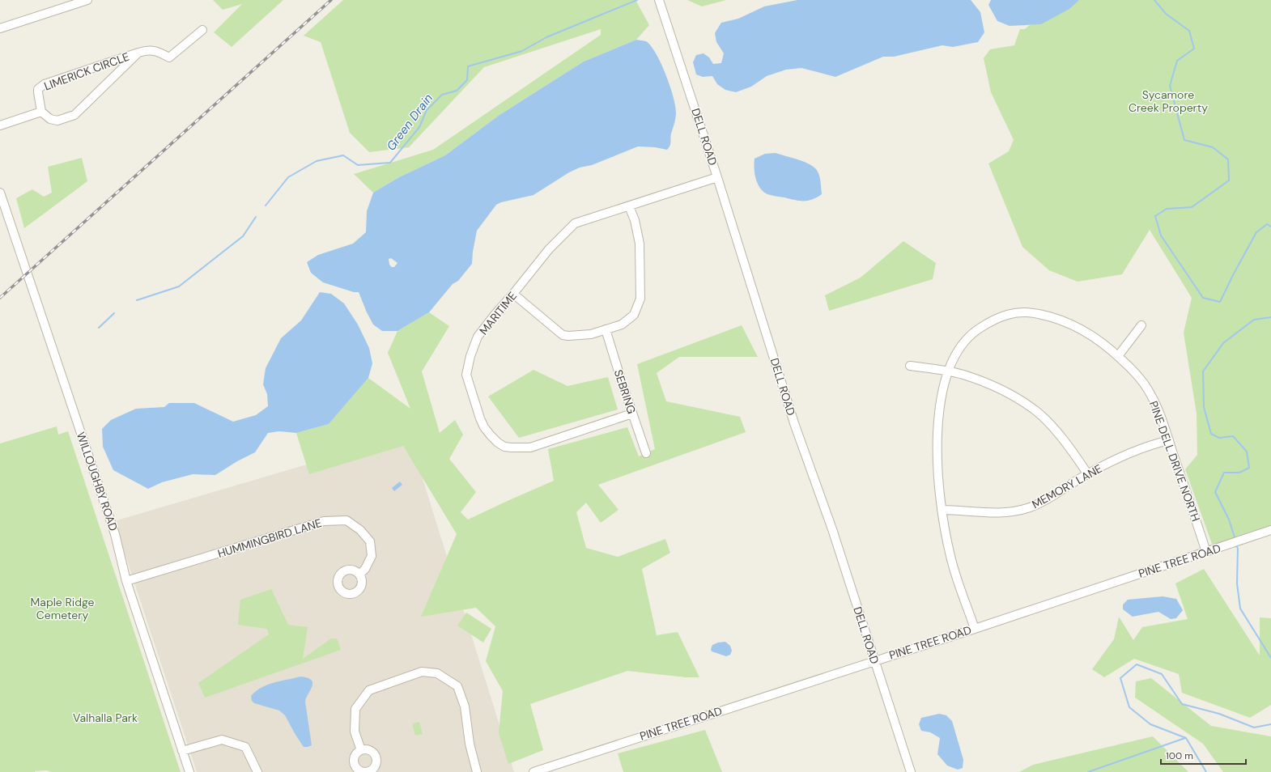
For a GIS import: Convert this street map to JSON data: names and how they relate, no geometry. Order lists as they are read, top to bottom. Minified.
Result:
{"streets":{"street":["LIMERICK CIRCLE","DELL ROAD","MARITIME","SEBRING","PINE DELL DRIVE NORTH","WILLOUGHBY ROAD","MEMORY LANE","HUMMINGBIRD LANE","PINE TREE ROAD"]},"crossings":[["DELL ROAD","MARITIME"],["DELL ROAD","PINE TREE ROAD"],["MARITIME","SEBRING"],["PINE DELL DRIVE NORTH","MEMORY LANE"],["PINE DELL DRIVE NORTH","PINE TREE ROAD"],["WILLOUGHBY ROAD","HUMMINGBIRD LANE"]],"water":["Green Drain"],"parks":["Sycamore Creek Property","Maple Ridge Cemetery","Valhalla Park"],"scale_bar":"100 m"}
